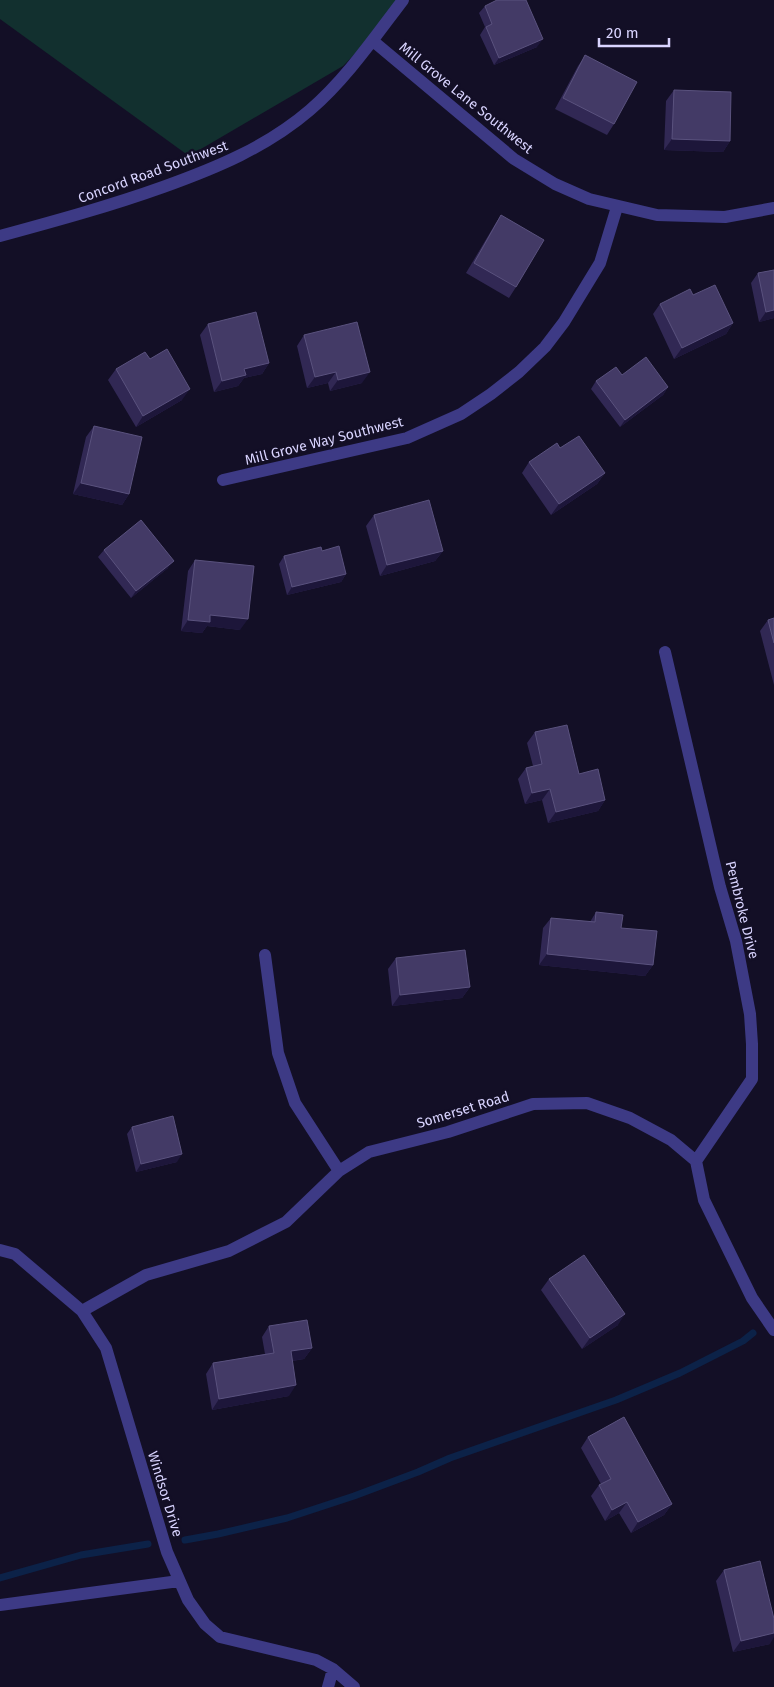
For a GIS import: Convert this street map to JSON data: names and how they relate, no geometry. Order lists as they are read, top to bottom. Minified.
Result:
{"streets":{"street":["Mill Grove Lane Southwest","Concord Road Southwest","Mill Grove Way Southwest","Pembroke Drive","Somerset Road","Windsor Drive"]},"crossings":[["Mill Grove Lane Southwest","Concord Road Southwest"],["Mill Grove Lane Southwest","Mill Grove Way Southwest"],["Pembroke Drive","Somerset Road"],["Somerset Road","Windsor Drive"]],"scale_bar":"20 m"}
